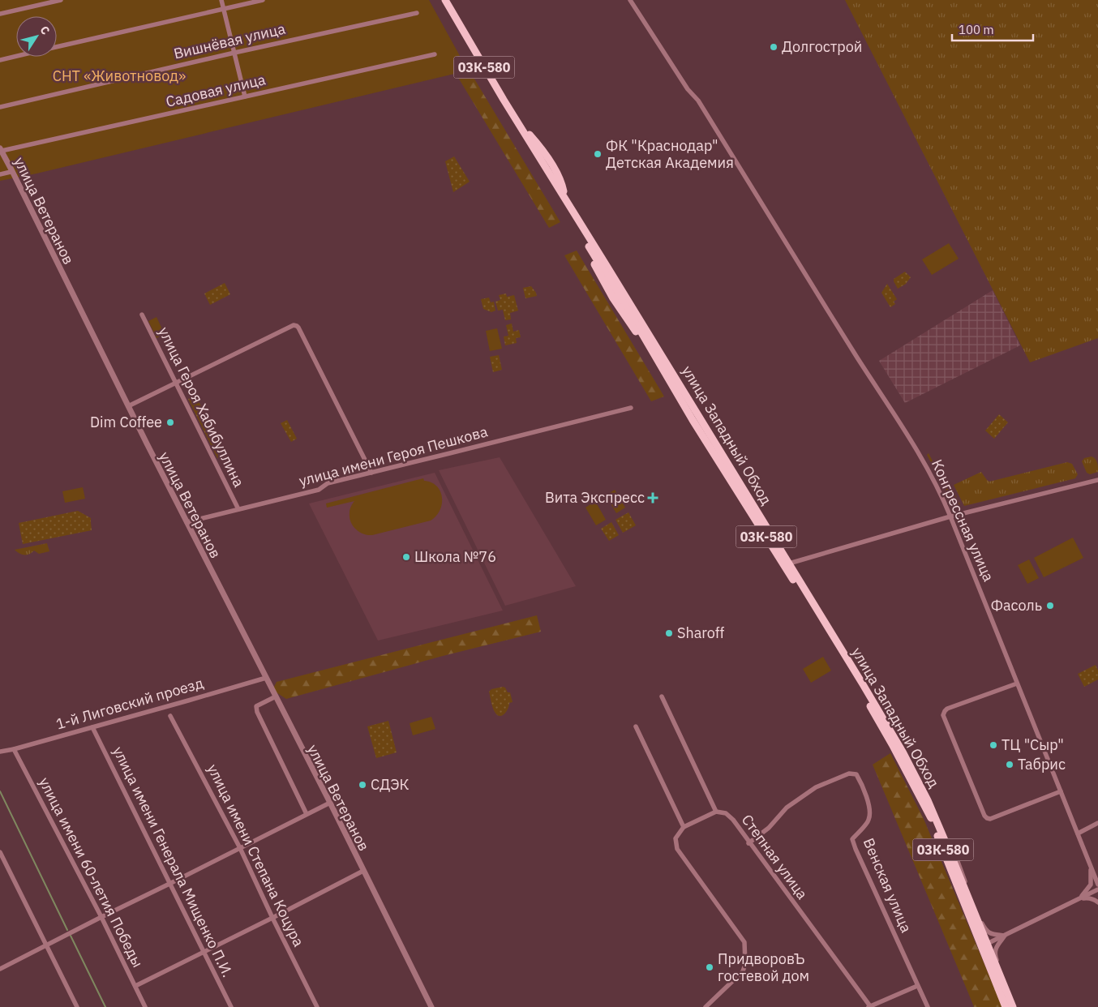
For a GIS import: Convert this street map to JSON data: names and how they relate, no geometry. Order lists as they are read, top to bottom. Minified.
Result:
{"streets":{"highway":["03К-580","улица Западный Обход"],"street":["Вишнёвая улица","Садовая улица","улица Ветеранов","улица Героя Хабибуллина","улица имени Героя Пешкова","Конгрессная улица","1-й Лиговский проезд","улица имени Степана Коцура","Степная улица","улица имени Генерала Мищенко П.И.","улица имени 60-летия Победы","Венская улица"]},"crossings":[["Садовая улица","улица Ветеранов"],["улица Ветеранов","улица имени Героя Пешкова"],["улица Ветеранов","1-й Лиговский проезд"],["улица Героя Хабибуллина","улица имени Героя Пешкова"],["1-й Лиговский проезд","улица имени Генерала Мищенко П.И."],["1-й Лиговский проезд","улица имени 60-летия Победы"],["Степная улица","Венская улица"]],"parks":["СНТ «Животновод»"],"places":{"other":["Долгострой","ФК \"Краснодар\" Детская Академия","Dim Coffee","Школа №76","Фасоль","Sharoff","ТЦ \"Сыр\"","Табрис","СДЭК","ПридворовЪ гостевой дом"],"health":["Вита Экспресс"]},"scale_bar":"100 m","north":"top right"}
